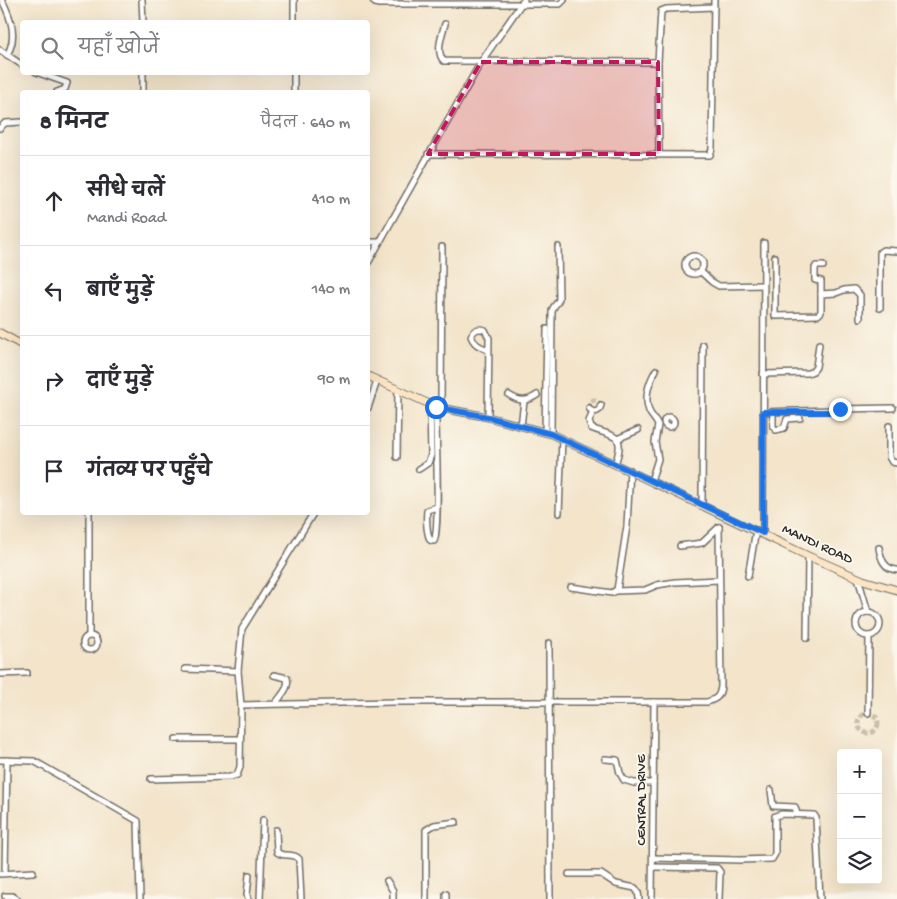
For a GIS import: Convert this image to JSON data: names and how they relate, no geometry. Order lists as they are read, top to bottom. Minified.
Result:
{"streets":{"street":["MANDI ROAD","CENTRAL DRIVE"]},"page":{"search":"यहाँ खोजें","heading":["8 मिनट","पैदल · 640 m"],"list":[["सीधे चलें","Mandi Road","410 m"],["बाएँ मुड़ें","140 m"],["दाएँ मुड़ें","90 m"],"गंतव्य पर पहुँचे"],"map_buttons":["+","−"]}}
